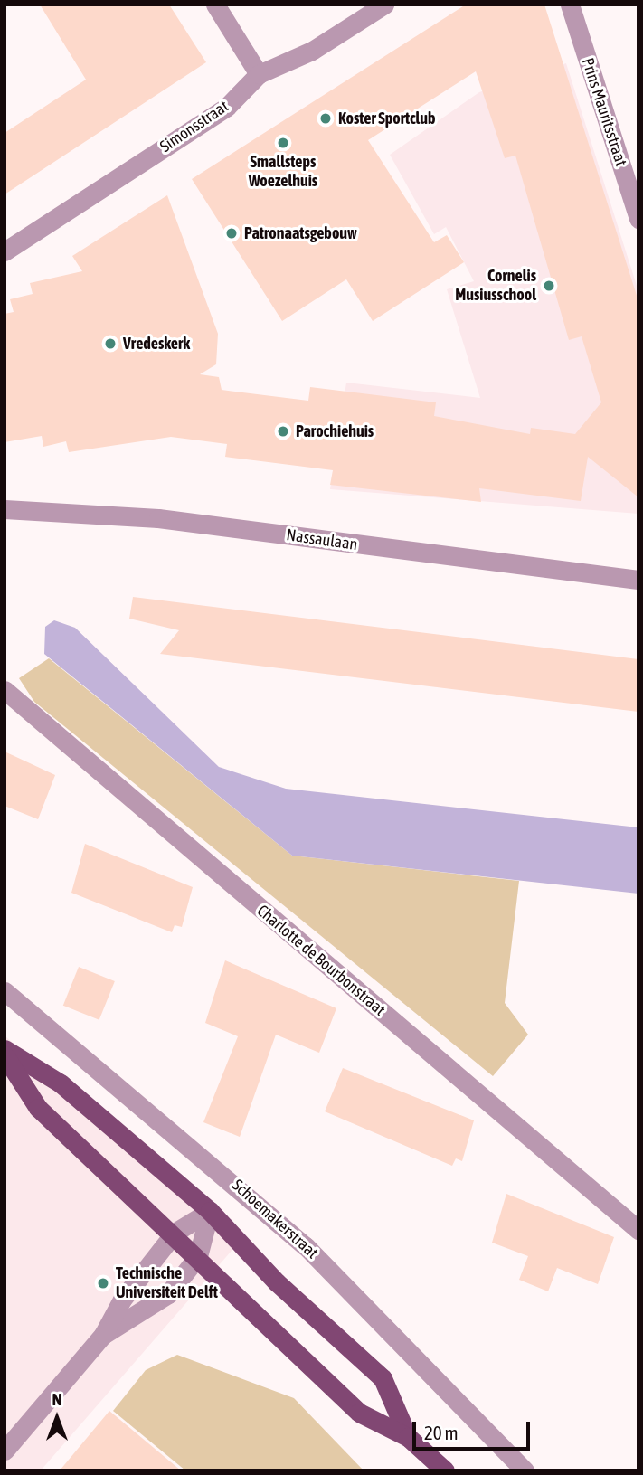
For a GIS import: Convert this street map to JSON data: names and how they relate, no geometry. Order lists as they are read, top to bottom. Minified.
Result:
{"streets":{"street":["Prins Mauritsstraat","Simonsstraat","Nassaulaan","Charlotte de Bourbonstraat","Schoemakerstraat"]},"places":["Koster Sportclub","Smallsteps Woezelhuis","Patronaatsgebouw","Cornelis Musiusschool","Vredeskerk","Parochiehuis","Technische Universiteit Delft"],"scale_bar":"20 m","north":"top"}
